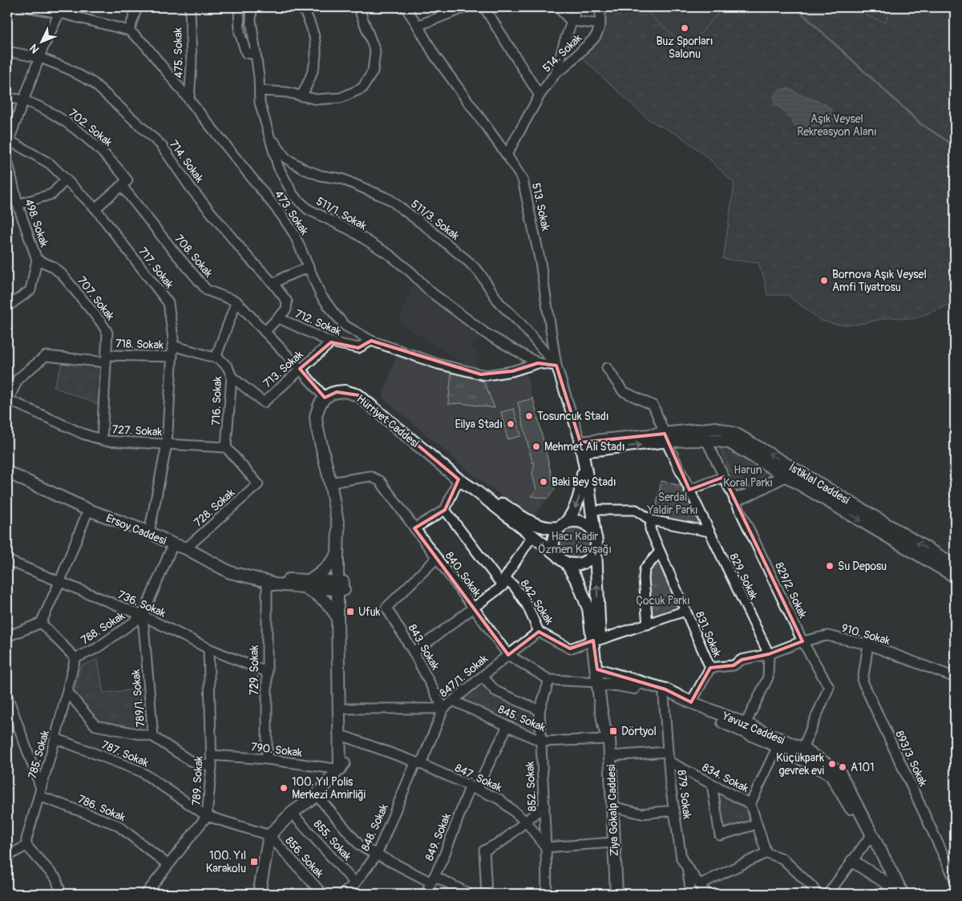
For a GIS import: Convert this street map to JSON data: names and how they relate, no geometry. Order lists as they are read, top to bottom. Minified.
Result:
{"streets":{"main road":["Hürriyet Caddesi","İstiklal Caddesi","Ersoy Caddesi","Yavuz Caddesi","Ziya Gökalp Caddesi"],"street":["475. Sokak","514. Sokak","702. Sokak","714. Sokak","513. Sokak","473. Sokak","511/1. Sokak","511/3. Sokak","498. Sokak","708. Sokak","717. Sokak","707. Sokak","712. Sokak","718. Sokak","713. Sokak","716. Sokak","727. Sokak","728. Sokak","840. Sokak","829. Sokak","829/2. Sokak","842. Sokak","736. Sokak","788. Sokak","831. Sokak","910. Sokak","843. Sokak","729. Sokak","847/1. Sokak","789/1. Sokak","845. Sokak","790. Sokak","787. Sokak","785. Sokak","893/3. Sokak","847. Sokak","834. Sokak","789. Sokak","852. Sokak","879. Sokak","786. Sokak","848. Sokak","849. Sokak","855. Sokak","856. Sokak"]},"crossings":[["475. Sokak","473. Sokak"],["514. Sokak","513. Sokak"],["702. Sokak","708. Sokak"],["714. Sokak","708. Sokak"],["714. Sokak","712. Sokak"],["513. Sokak","473. Sokak"],["513. Sokak","511/3. Sokak"],["513. Sokak","İstiklal Caddesi"],["473. Sokak","511/1. Sokak"],["473. Sokak","511/3. Sokak"],["473. Sokak","712. Sokak"],["511/1. Sokak","511/3. Sokak"],["498. Sokak","707. Sokak"],["708. Sokak","713. Sokak"],["708. Sokak","Hürriyet Caddesi"],["717. Sokak","718. Sokak"],["717. Sokak","716. Sokak"],["717. Sokak","727. Sokak"],["717. Sokak","Ersoy Caddesi"],["707. Sokak","718. Sokak"],["707. Sokak","727. Sokak"],["712. Sokak","713. Sokak"],["718. Sokak","727. Sokak"],["713. Sokak","716. Sokak"],["716. Sokak","727. Sokak"],["716. Sokak","728. Sokak"],["727. Sokak","728. Sokak"],["İstiklal Caddesi","829. Sokak"],["İstiklal Caddesi","829/2. Sokak"],["728. Sokak","Ersoy Caddesi"],["Ersoy Caddesi","729. Sokak"],["840. Sokak","843. Sokak"],["840. Sokak","847/1. Sokak"],["840. Sokak","Yavuz Caddesi"],["840. Sokak","852. Sokak"],["840. Sokak","Ziya Gökalp Caddesi"],["829. Sokak","910. Sokak"],["829. Sokak","Yavuz Caddesi"],["829/2. Sokak","910. Sokak"],["829/2. Sokak","Yavuz Caddesi"],["842. Sokak","831. Sokak"],["842. Sokak","847/1. Sokak"],["842. Sokak","Ziya Gökalp Caddesi"],["736. Sokak","788. Sokak"],["736. Sokak","729. Sokak"],["736. Sokak","789/1. Sokak"],["736. Sokak","789. Sokak"],["788. Sokak","789/1. Sokak"],["788. Sokak","785. Sokak"],["831. Sokak","910. Sokak"],["831. Sokak","Yavuz Caddesi"],["910. Sokak","893/3. Sokak"],["843. Sokak","847/1. Sokak"],["729. Sokak","790. Sokak"],["847/1. Sokak","845. Sokak"],["789/1. Sokak","789. Sokak"],["845. Sokak","852. Sokak"],["845. Sokak","Ziya Gökalp Caddesi"],["845. Sokak","849. Sokak"],["Yavuz Caddesi","879. Sokak"],["Yavuz Caddesi","Ziya Gökalp Caddesi"],["790. Sokak","789. Sokak"],["787. Sokak","785. Sokak"],["787. Sokak","789. Sokak"],["787. Sokak","856. Sokak"],["785. Sokak","786. Sokak"],["847. Sokak","852. Sokak"],["847. Sokak","848. Sokak"],["847. Sokak","849. Sokak"],["834. Sokak","879. Sokak"],["789. Sokak","786. Sokak"],["848. Sokak","855. Sokak"]],"parks":["Aşık Veysel Rekreasyon Alanı","Harun Koral Parkı","Serdal Yaldir Parkı","Hacı Kadir Özmen Kavşağı","Çocuk Parkı"],"places":{"other":["Buz Sporları Salonu","Bornova Aşık Veysel Amfi Tiyatrosu","Tosuncuk Stadı","Eilya Stadı","Mehmet Ali Stadı","Baki Bey Stadı","Su Deposu","Küçükpark gevrek evi","A101","100. Yıl Polis Merkezi Amirliği"],"transit":["Ufuk","Dörtyol","100. Yıl Karakolu"]},"north":"bottom left"}
